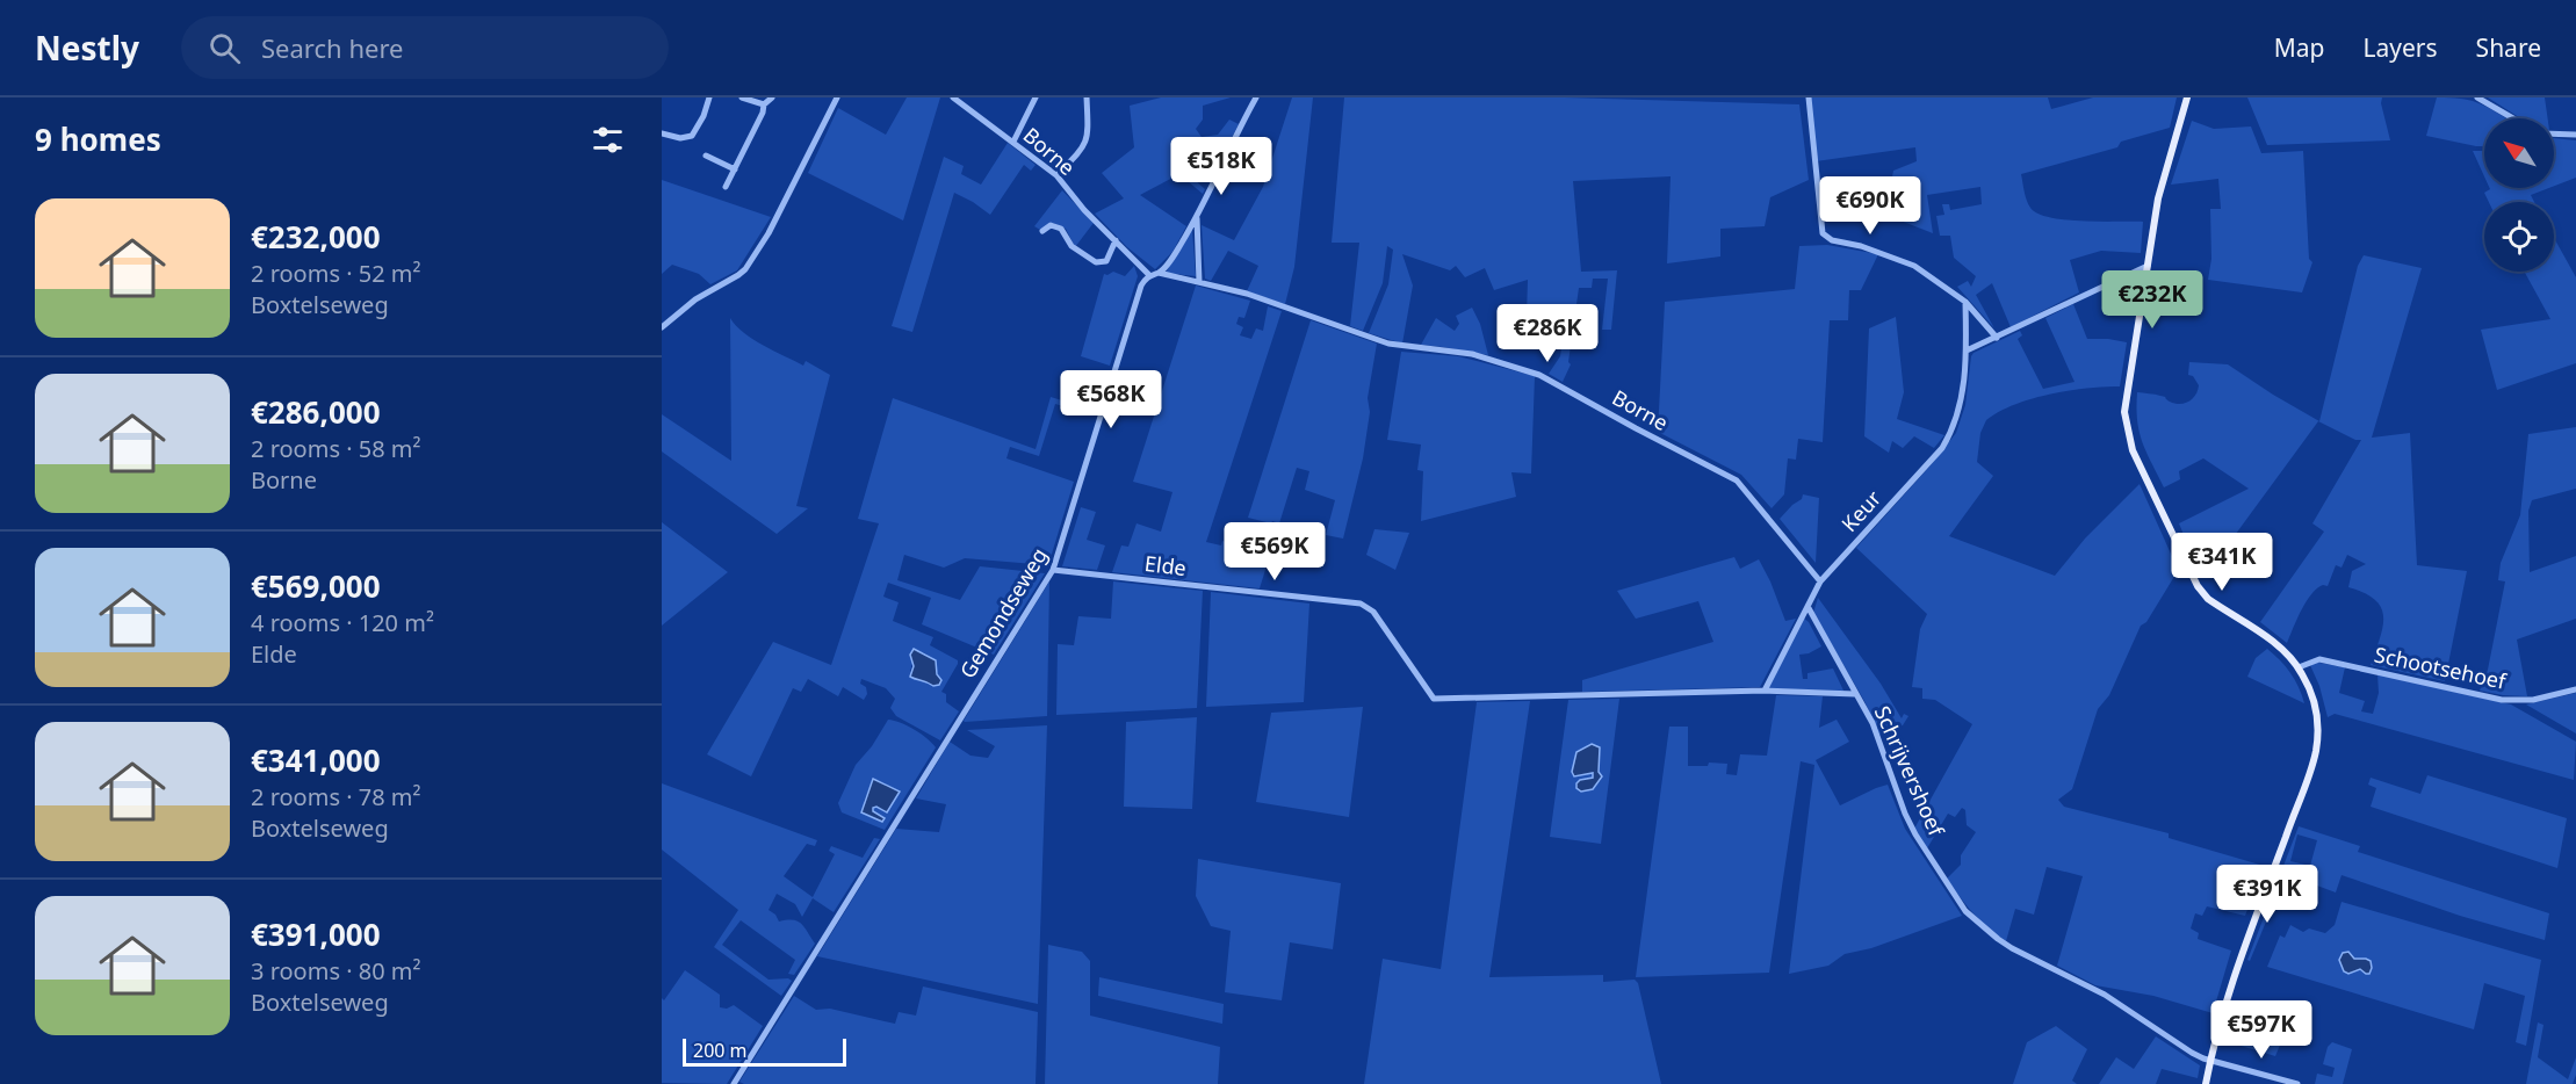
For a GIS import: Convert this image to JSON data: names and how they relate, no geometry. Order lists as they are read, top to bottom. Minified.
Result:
{"streets":{"street":["Borne","Keur","Elde","Gemondseweg","Schootsehoef","Schrijvershoef"]},"crossings":[["Borne","Keur"],["Borne","Gemondseweg"],["Keur","Elde"],["Keur","Schrijvershoef"],["Elde","Gemondseweg"]],"scale_bar":"200 m","north":"top left","page":{"header":"Nestly","search":"Search here","nav":["Map","Layers","Share"],"heading":"9 homes","price":["€518K","€690K","€232K","€286K","€568K","€569K","€341K","€391K","€597K"],"list":[{"name":"€232,000","note":"2 rooms · 52 m² · Boxtelseweg"},{"name":"€286,000","note":"2 rooms · 58 m² · Borne"},{"name":"€569,000","note":"4 rooms · 120 m² · Elde"},{"name":"€341,000","note":"2 rooms · 78 m² · Boxtelseweg"},{"name":"€391,000","note":"3 rooms · 80 m² · Boxtelseweg"}],"scale":"200 m"}}
